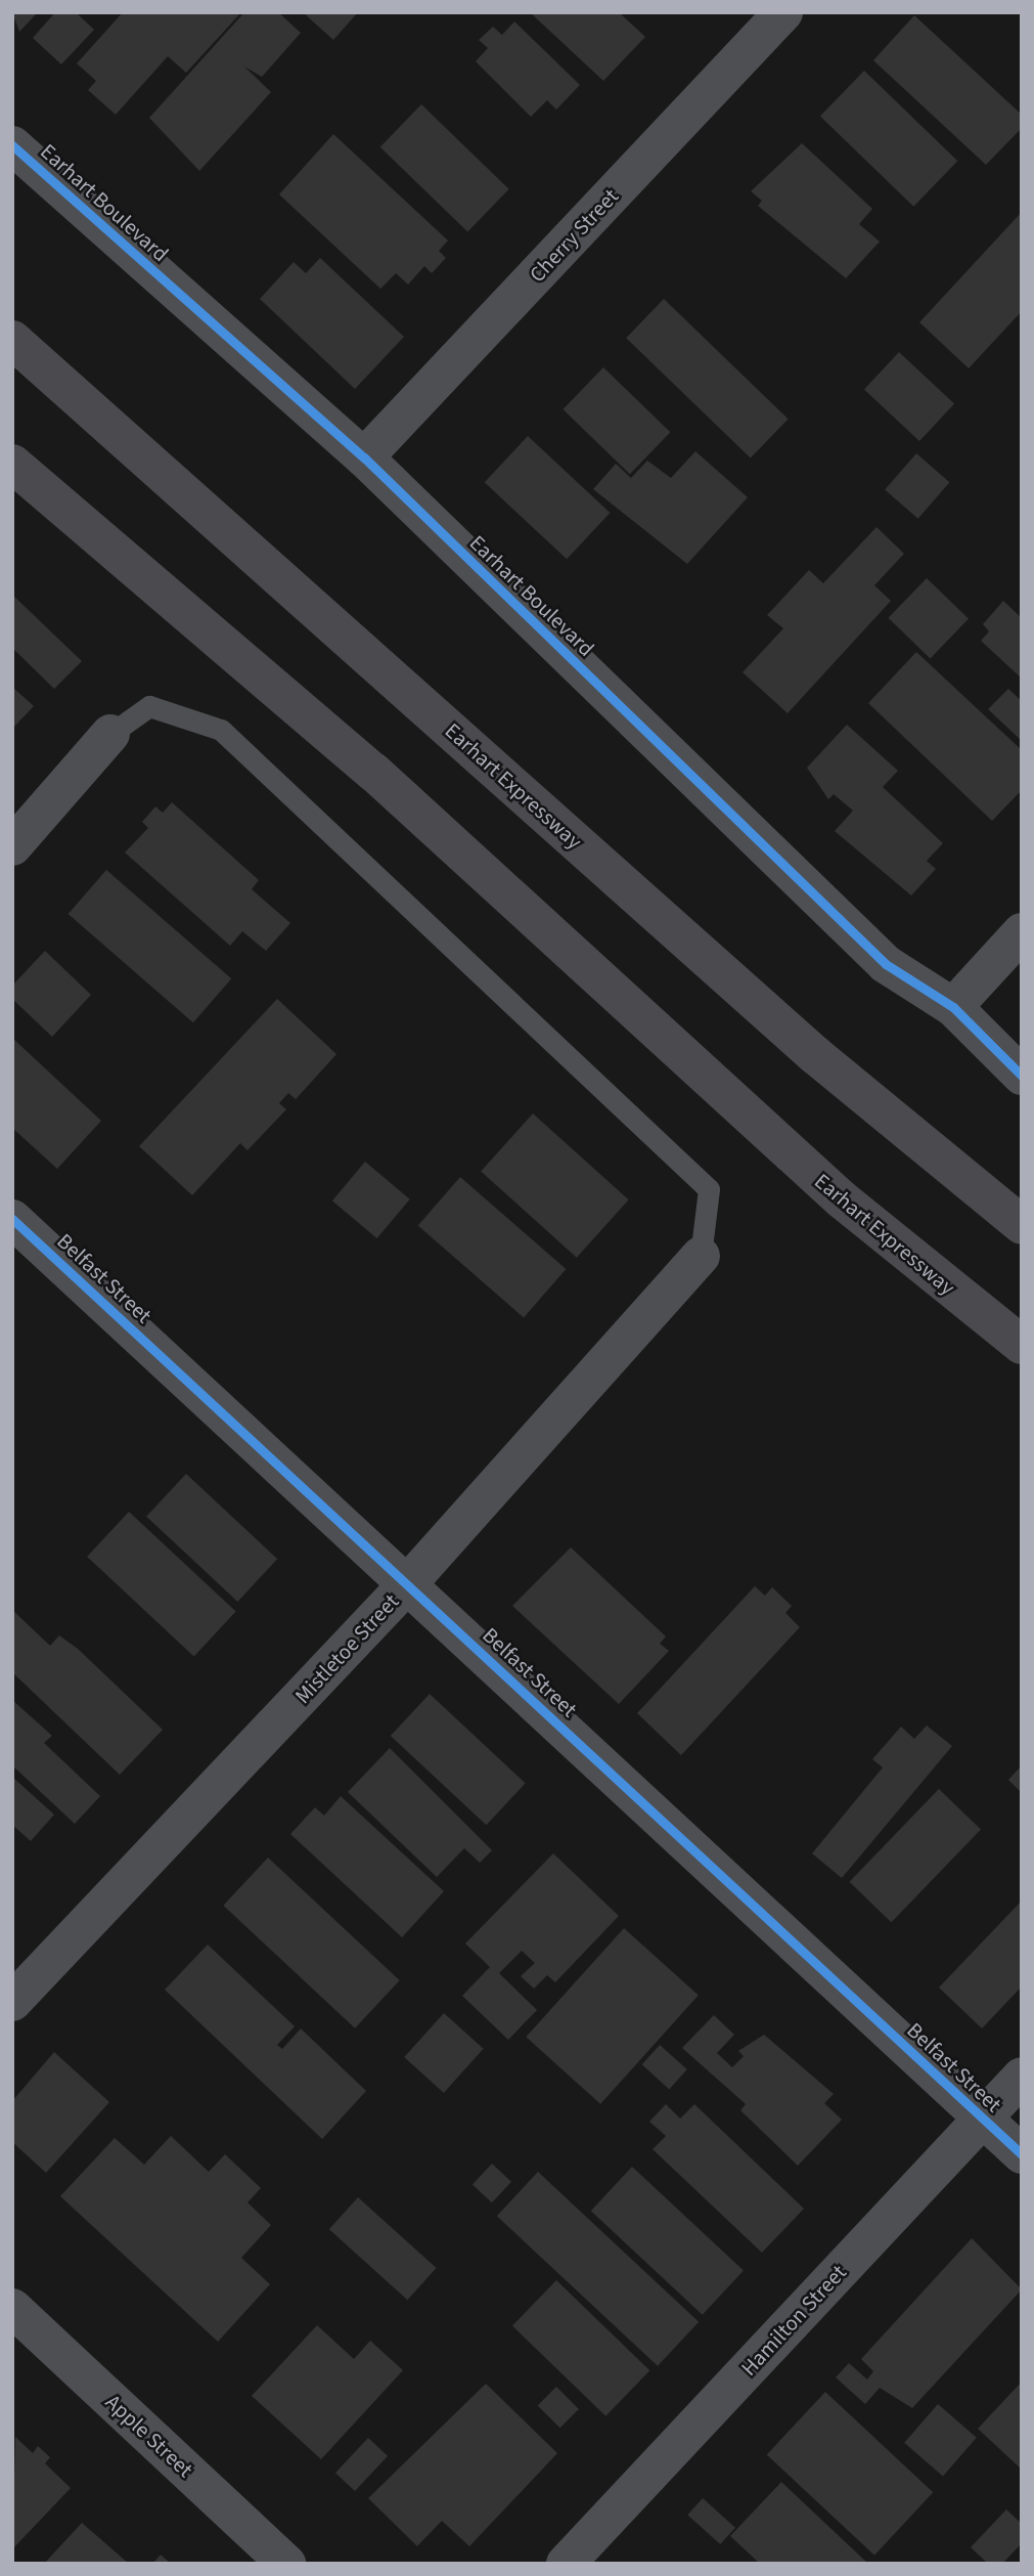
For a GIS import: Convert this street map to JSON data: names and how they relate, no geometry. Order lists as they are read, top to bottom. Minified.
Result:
{"streets":{"highway":["Earhart Expressway"],"street":["Earhart Boulevard","Cherry Street","Belfast Street","Mistletoe Street","Hamilton Street","Apple Street"]},"crossings":[["Earhart Boulevard","Cherry Street"],["Belfast Street","Mistletoe Street"],["Belfast Street","Hamilton Street"]]}
